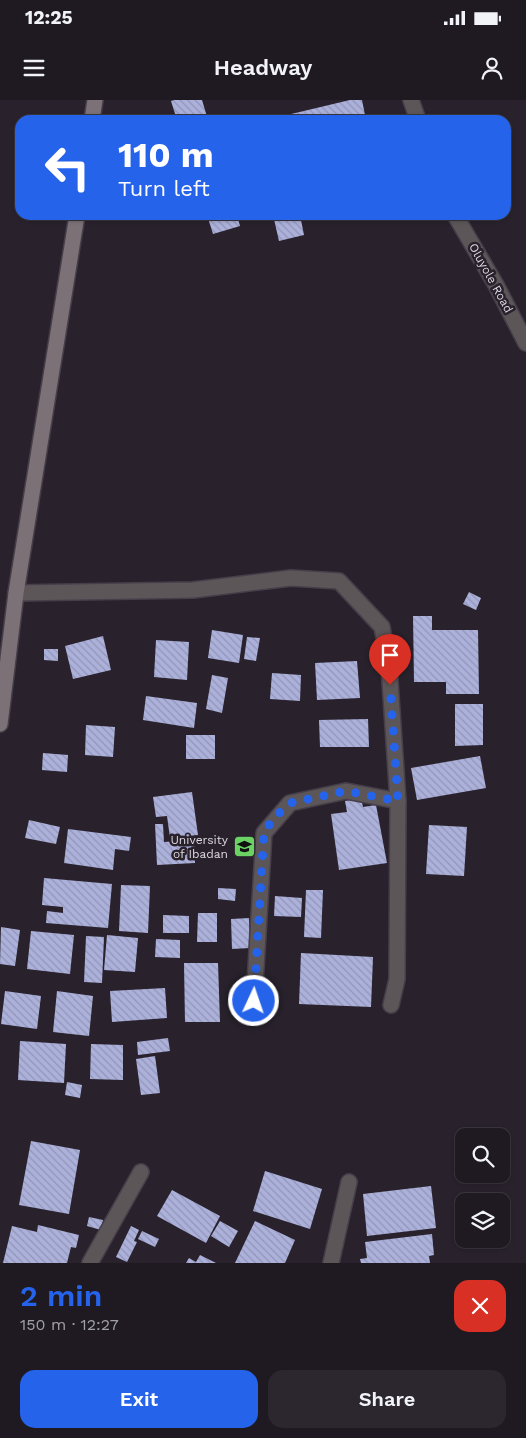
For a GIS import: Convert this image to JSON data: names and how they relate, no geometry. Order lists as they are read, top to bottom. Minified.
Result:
{"streets":{"street":["Oluyole Road"]},"places":{"school or university":["University of Ibadan"]},"page":{"status":"12:25","header":"Headway","turn":["110 m","Turn left"],"heading":["2 min","150 m · 12:27"],"buttons":["Exit","Share"]}}
